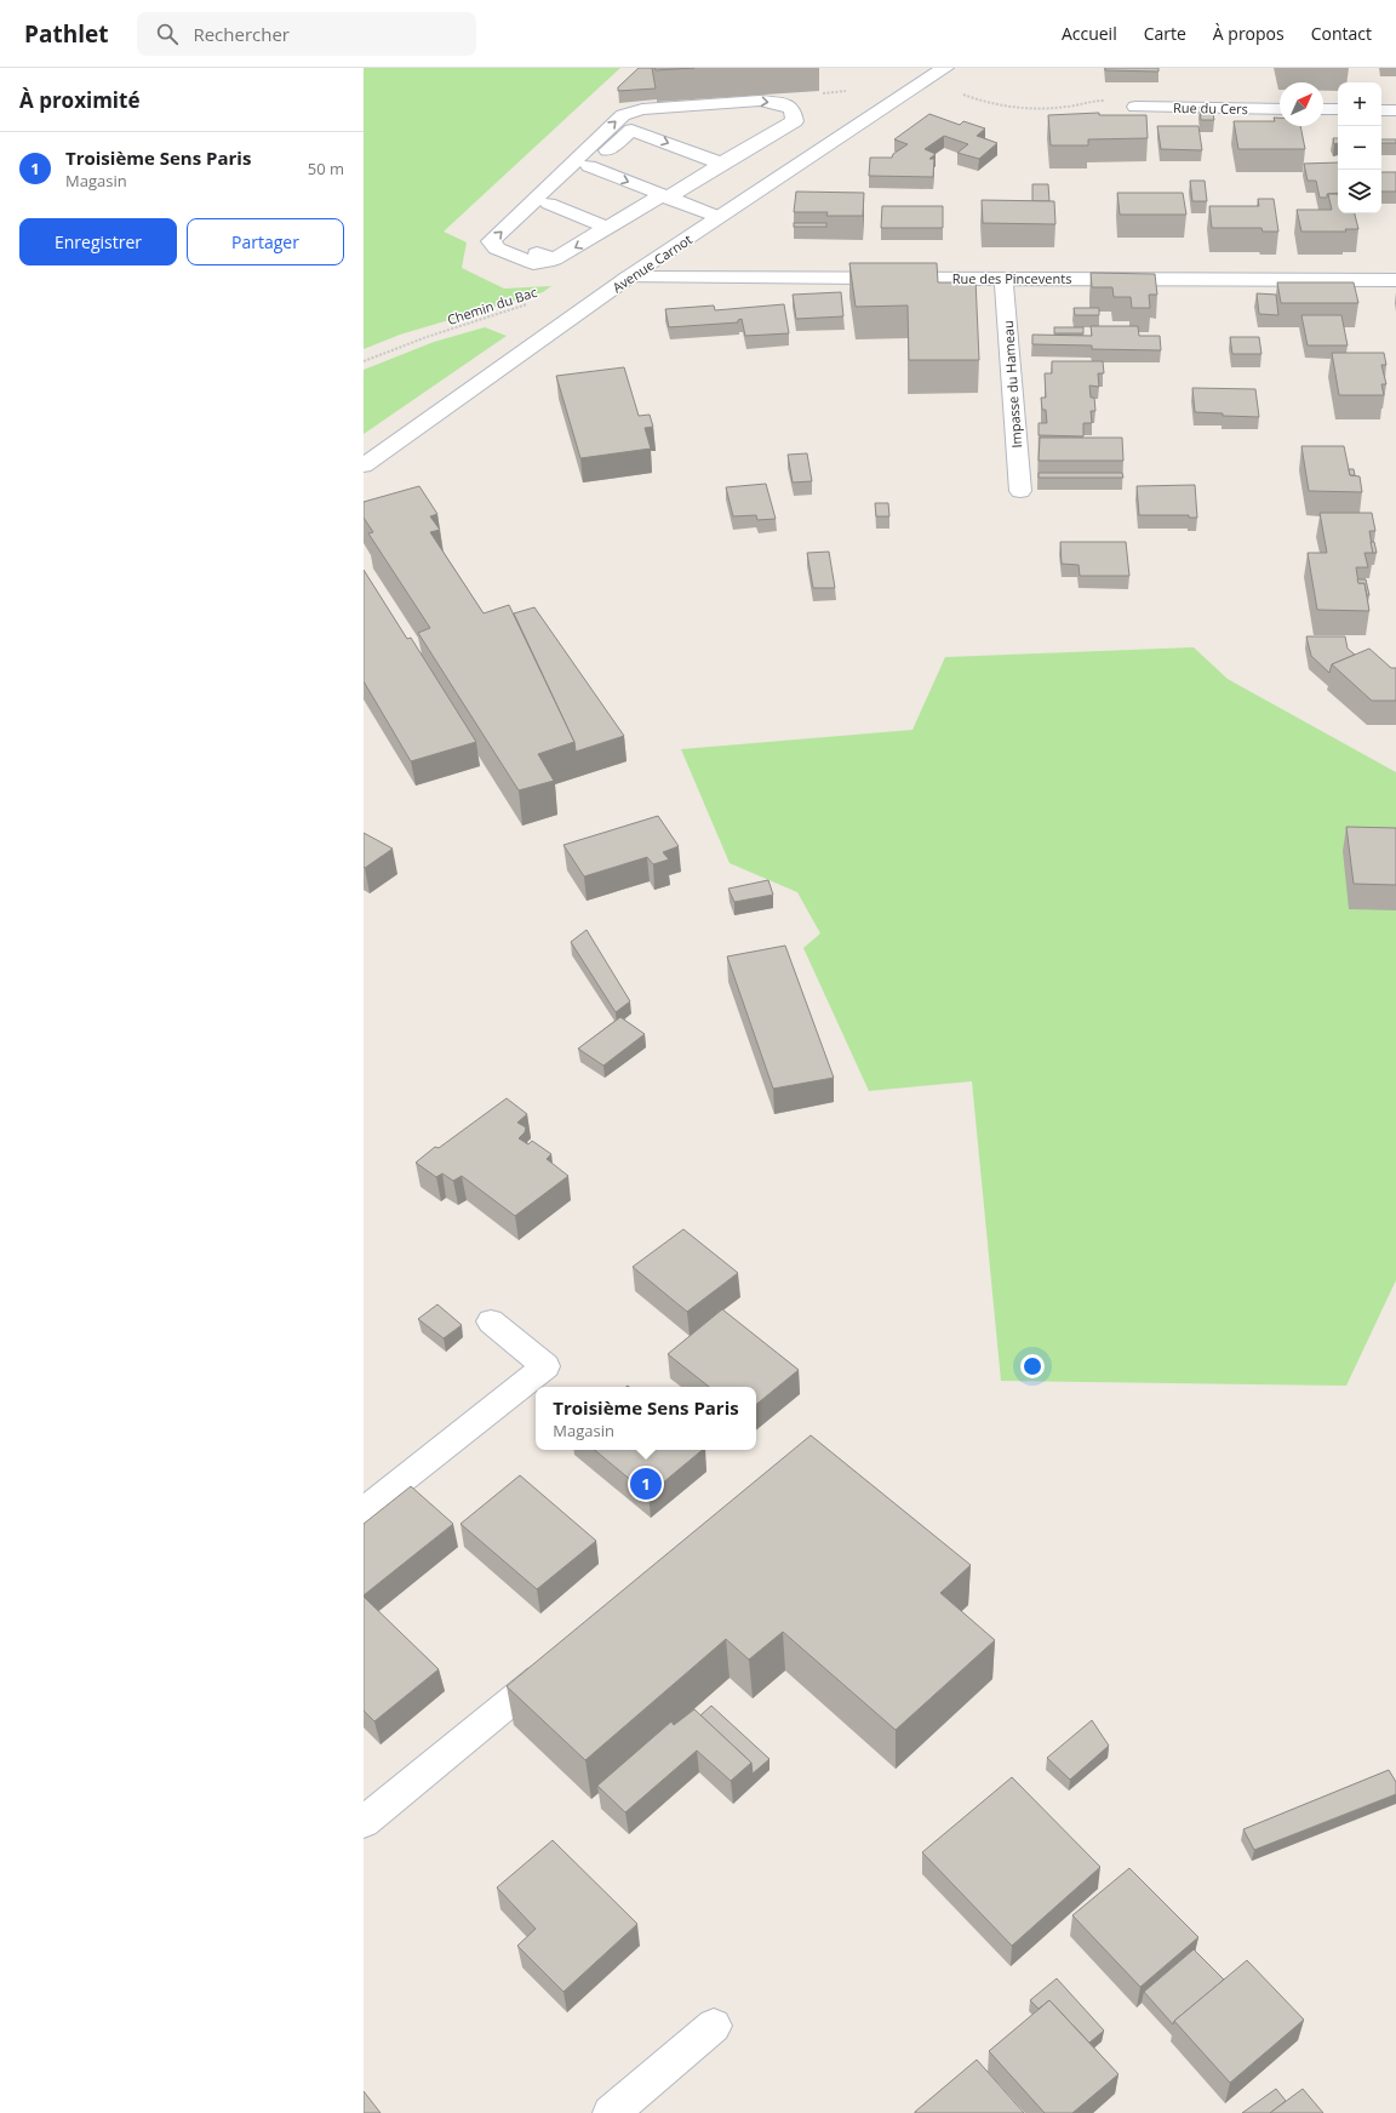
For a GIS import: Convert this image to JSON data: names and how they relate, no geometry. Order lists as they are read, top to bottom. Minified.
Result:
{"streets":{"street":["Rue du Cers","Avenue Carnot","Rue des Pincevents","Impasse du Hameau"],"path":["Chemin du Bac"]},"crossings":[["Avenue Carnot","Rue des Pincevents"],["Rue des Pincevents","Impasse du Hameau"]],"north":"top right","page":{"header":"Pathlet","search":"Rechercher","nav":["Accueil","Carte","À propos","Contact"],"heading":"À proximité","map_buttons":["+","−"],"list":[{"mark":"1","name":"Troisième Sens Paris","note":"Magasin","value":"50 m"}],"buttons":["Enregistrer","Partager"],"popup":["Troisième Sens Paris","Magasin"],"pins":"1"}}
